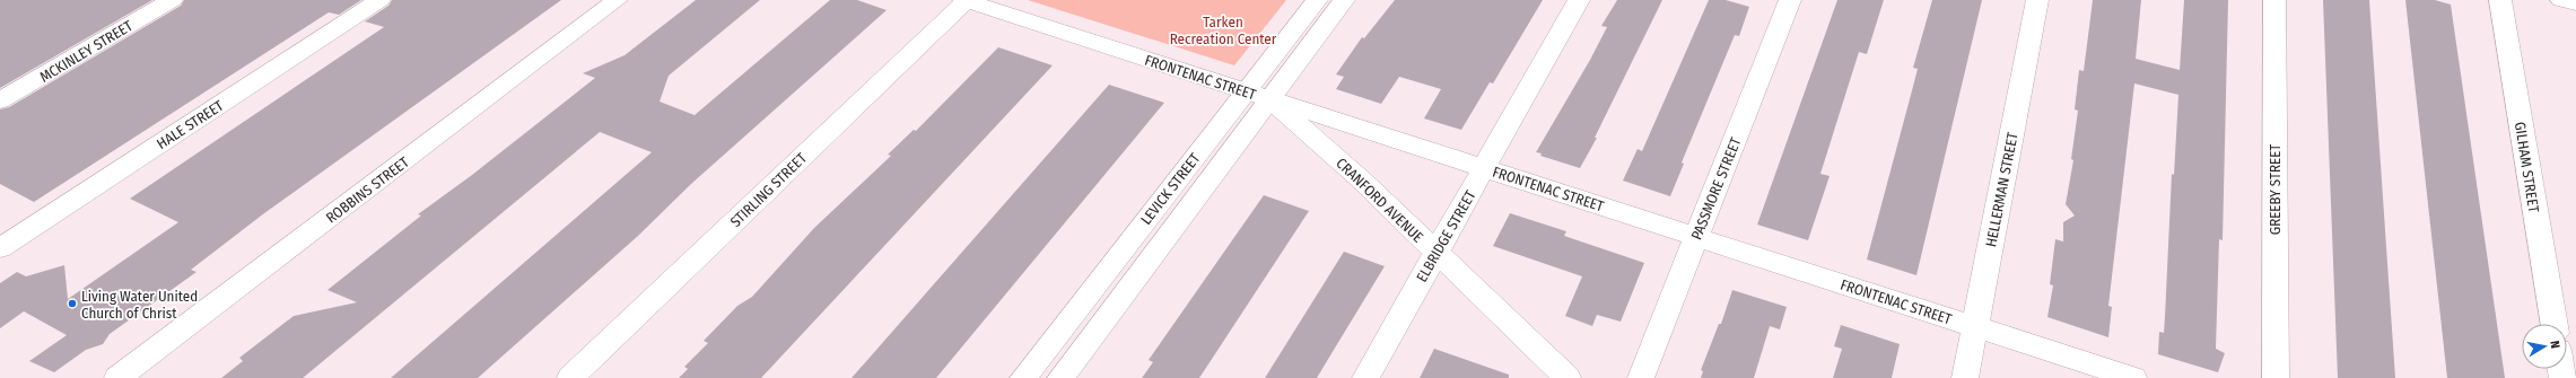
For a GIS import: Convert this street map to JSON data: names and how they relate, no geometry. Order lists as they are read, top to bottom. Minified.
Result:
{"streets":{"street":["MCKINLEY STREET","FRONTENAC STREET","HALE STREET","GILHAM STREET","LEVICK STREET","PASSMORE STREET","ROBBINS STREET","STIRLING STREET","HELLERMAN STREET","GREEBY STREET","CRANFORD AVENUE","ELBRIDGE STREET"]},"crossings":[["FRONTENAC STREET","LEVICK STREET"],["FRONTENAC STREET","PASSMORE STREET"],["FRONTENAC STREET","STIRLING STREET"],["FRONTENAC STREET","HELLERMAN STREET"],["FRONTENAC STREET","CRANFORD AVENUE"],["FRONTENAC STREET","ELBRIDGE STREET"],["LEVICK STREET","CRANFORD AVENUE"],["CRANFORD AVENUE","ELBRIDGE STREET"]],"parks":["Tarken Recreation Center"],"places":["Living Water United Church of Christ"],"north":"right"}
